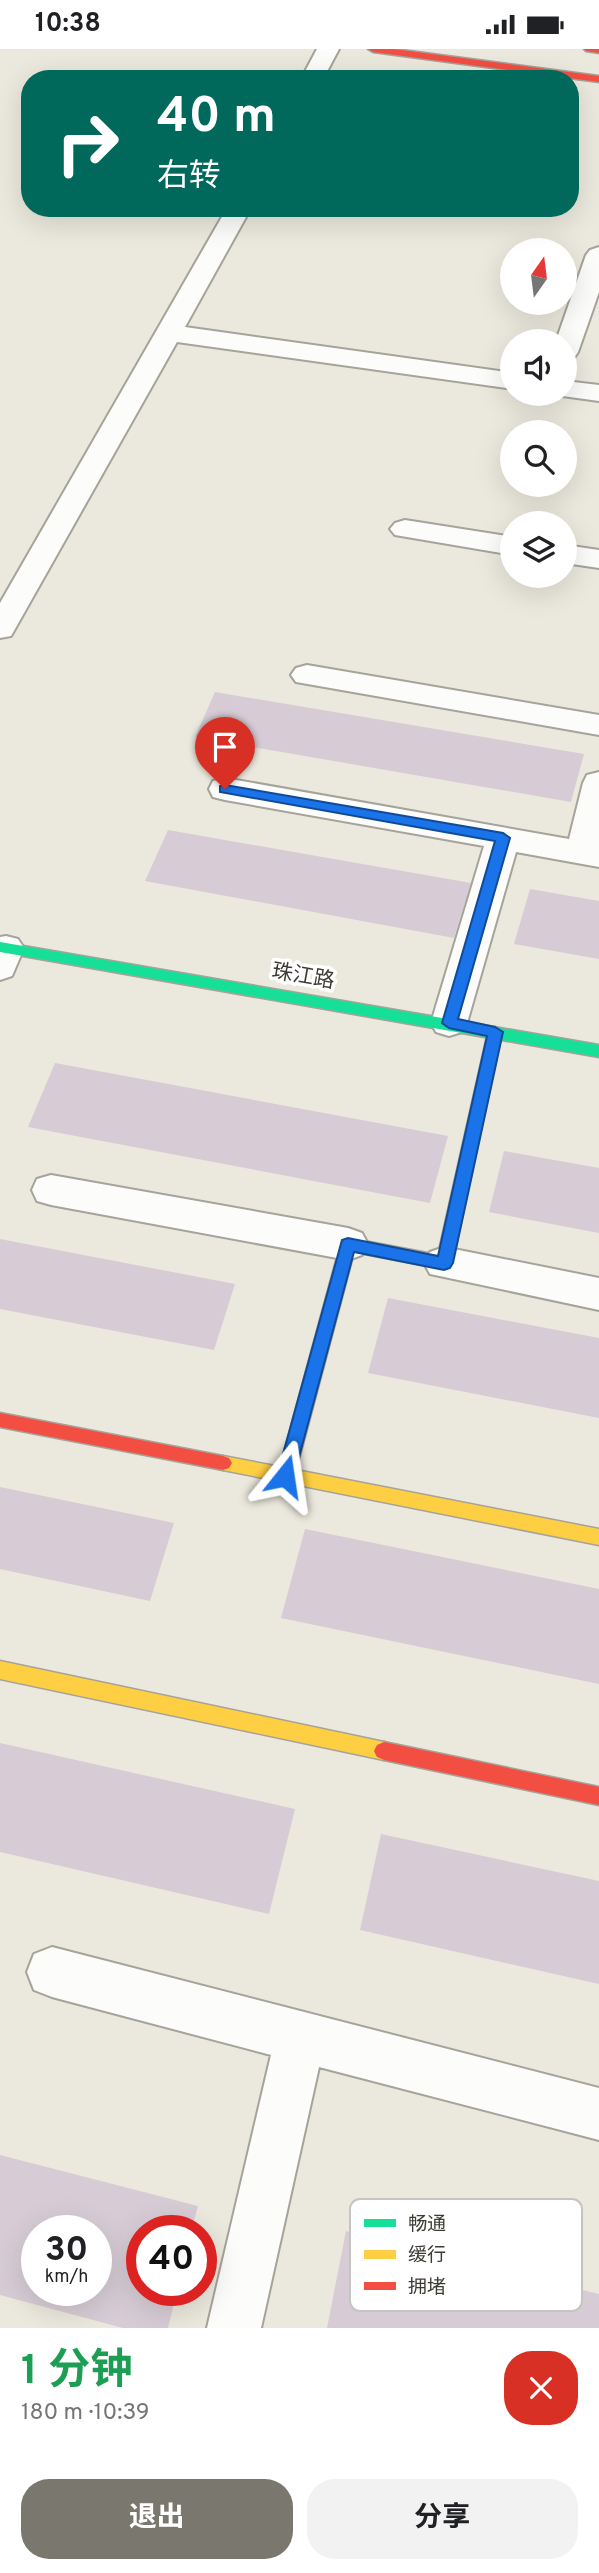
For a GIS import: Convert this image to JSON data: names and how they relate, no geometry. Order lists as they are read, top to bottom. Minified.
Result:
{"streets":{"street":["珠江路"]},"legend":["畅通","缓行","拥堵"],"north":"top","page":{"status":"10:38","turn":["40 m","右转"],"speed":"30 km/h","limit":"40","heading":["1 分钟","180 m · 10:39"],"buttons":["退出","分享"]}}
